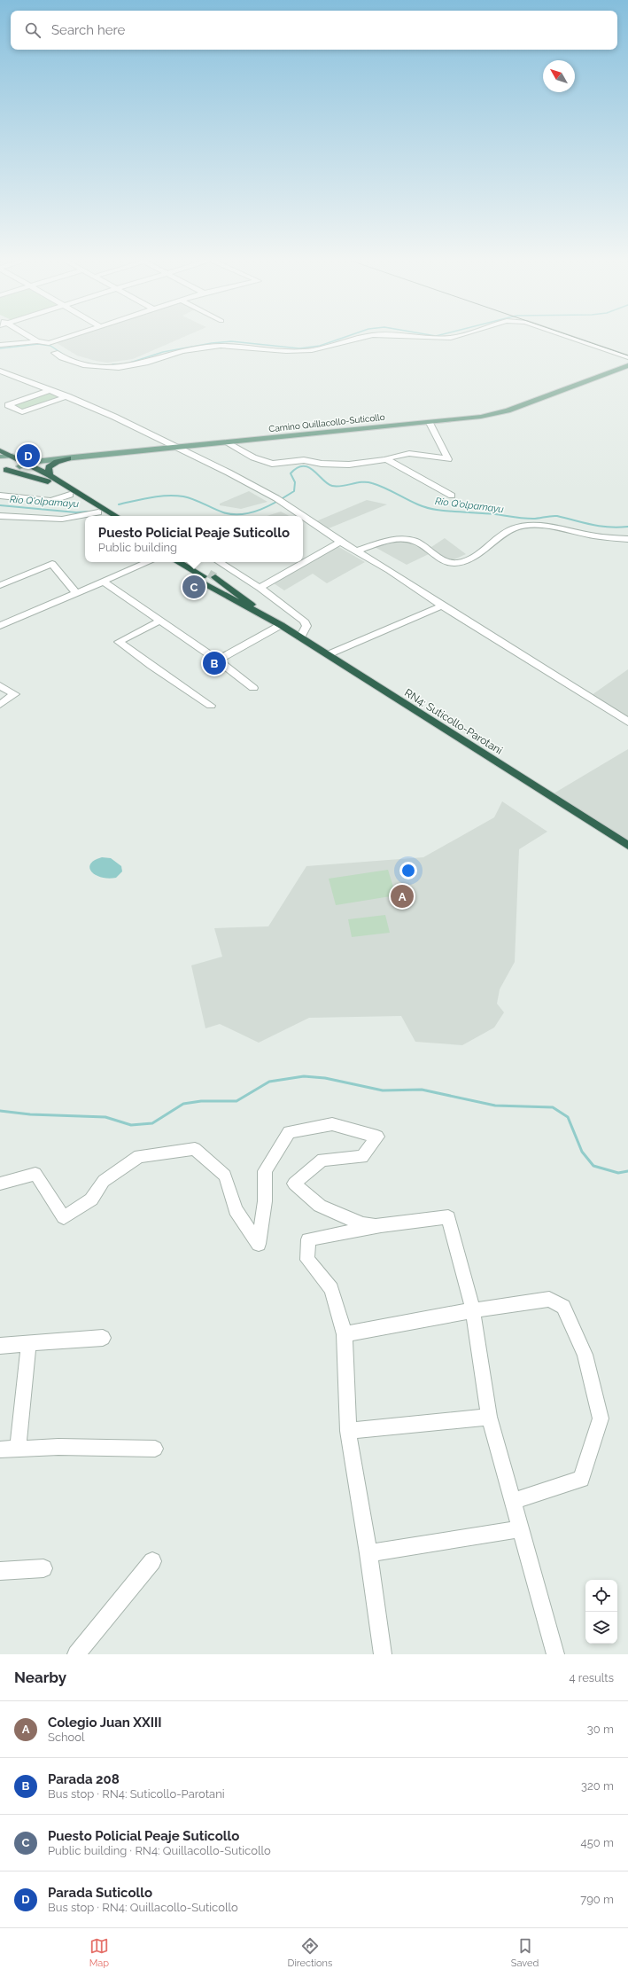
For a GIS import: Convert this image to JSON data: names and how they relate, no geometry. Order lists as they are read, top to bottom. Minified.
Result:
{"streets":{"highway":["RN4: Suticollo-Parotani"],"main road":["Camino Quillacollo-Suticollo"]},"water":["Río Q'olpamayu"],"north":"top left","page":{"search":"Search here","pins":["D","C","B","A"],"popup":["Puesto Policial Peaje Suticollo","Public building"],"heading":["Nearby","4 results"],"list":[{"mark":"A","name":"Colegio Juan XXIII","note":"School","value":"30 m"},{"mark":"B","name":"Parada 208","note":"Bus stop · RN4: Suticollo-Parotani","value":"320 m"},{"mark":"C","name":"Puesto Policial Peaje Suticollo","note":"Public building · RN4: Quillacollo-Suticollo","value":"450 m"},{"mark":"D","name":"Parada Suticollo","note":"Bus stop · RN4: Quillacollo-Suticollo","value":"790 m"}],"nav":["Map","Directions","Saved"]}}
